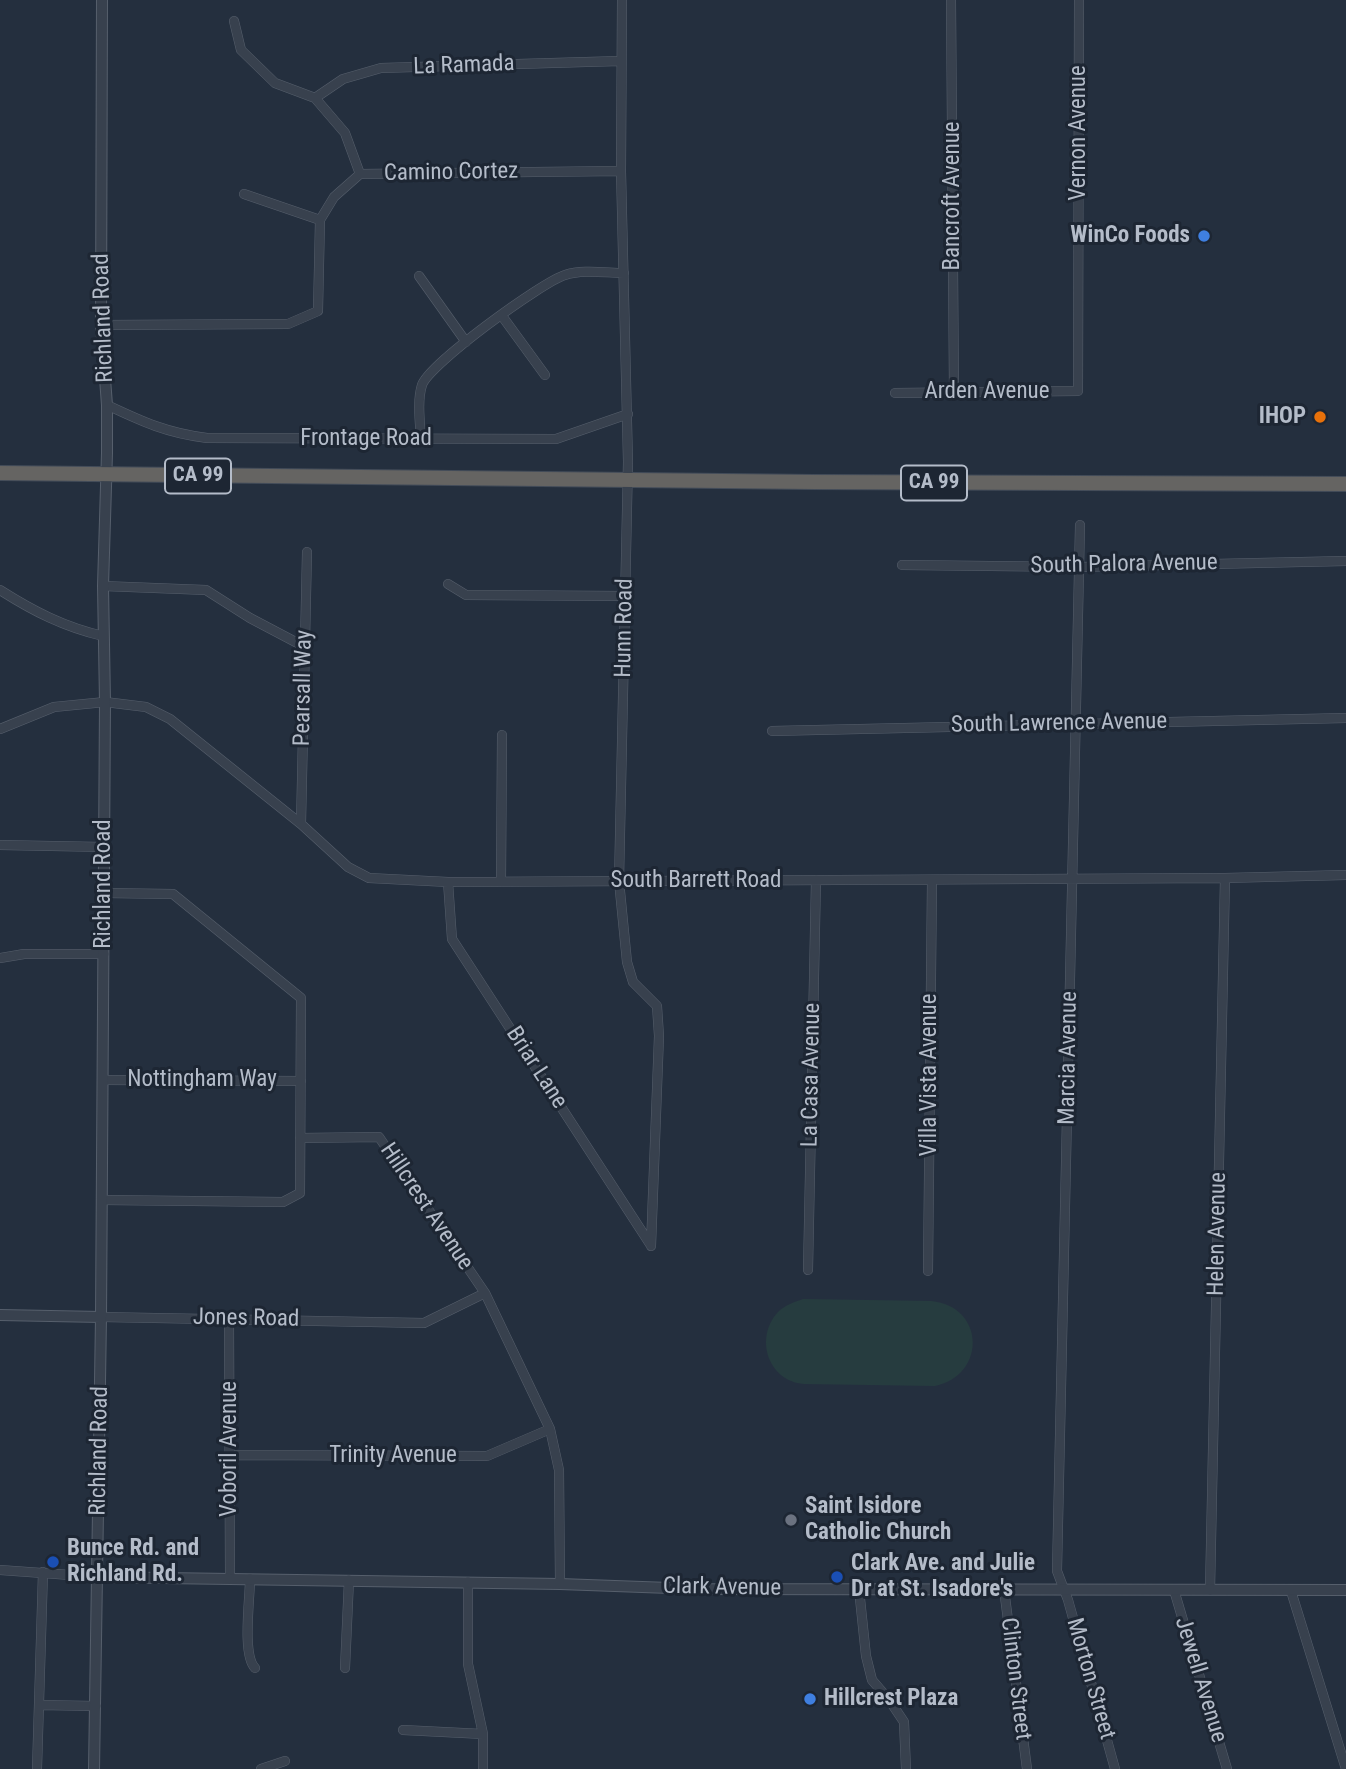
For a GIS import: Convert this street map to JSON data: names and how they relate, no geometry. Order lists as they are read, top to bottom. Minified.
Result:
{"streets":{"highway":["CA 99"],"street":["La Ramada","Vernon Avenue","Camino Cortez","Bancroft Avenue","Richland Road","Arden Avenue","Frontage Road","South Palora Avenue","Hunn Road","Pearsall Way","South Lawrence Avenue","South Barrett Road","Marcia Avenue","Briar Lane","La Casa Avenue","Villa Vista Avenue","Nottingham Way","Hillcrest Avenue","Helen Avenue","Jones Road","Voboril Avenue","Trinity Avenue","Clark Avenue","Clinton Street","Morton Street","Jewell Avenue"]},"crossings":[["La Ramada","Hunn Road"],["Vernon Avenue","Arden Avenue"],["Camino Cortez","Hunn Road"],["Bancroft Avenue","Arden Avenue"],["Richland Road","Frontage Road"],["Richland Road","CA 99"],["Richland Road","South Barrett Road"],["Richland Road","Nottingham Way"],["Richland Road","Jones Road"],["Richland Road","Clark Avenue"],["Frontage Road","Hunn Road"],["CA 99","Hunn Road"],["South Palora Avenue","Marcia Avenue"],["Hunn Road","South Barrett Road"],["Hunn Road","Briar Lane"],["Pearsall Way","South Barrett Road"],["South Lawrence Avenue","Marcia Avenue"],["South Barrett Road","Marcia Avenue"],["South Barrett Road","Briar Lane"],["South Barrett Road","La Casa Avenue"],["South Barrett Road","Villa Vista Avenue"],["South Barrett Road","Helen Avenue"],["Marcia Avenue","Clark Avenue"],["Marcia Avenue","Morton Street"],["Hillcrest Avenue","Jones Road"],["Hillcrest Avenue","Trinity Avenue"],["Hillcrest Avenue","Clark Avenue"],["Helen Avenue","Clark Avenue"],["Jones Road","Voboril Avenue"],["Voboril Avenue","Trinity Avenue"],["Voboril Avenue","Clark Avenue"],["Clark Avenue","Clinton Street"],["Clark Avenue","Morton Street"],["Clark Avenue","Jewell Avenue"]],"places":["WinCo Foods","IHOP","Saint Isidore Catholic Church","Bunce Rd. and Richland Rd.","Clark Ave. and Julie Dr at St. Isadore's","Hillcrest Plaza"]}
